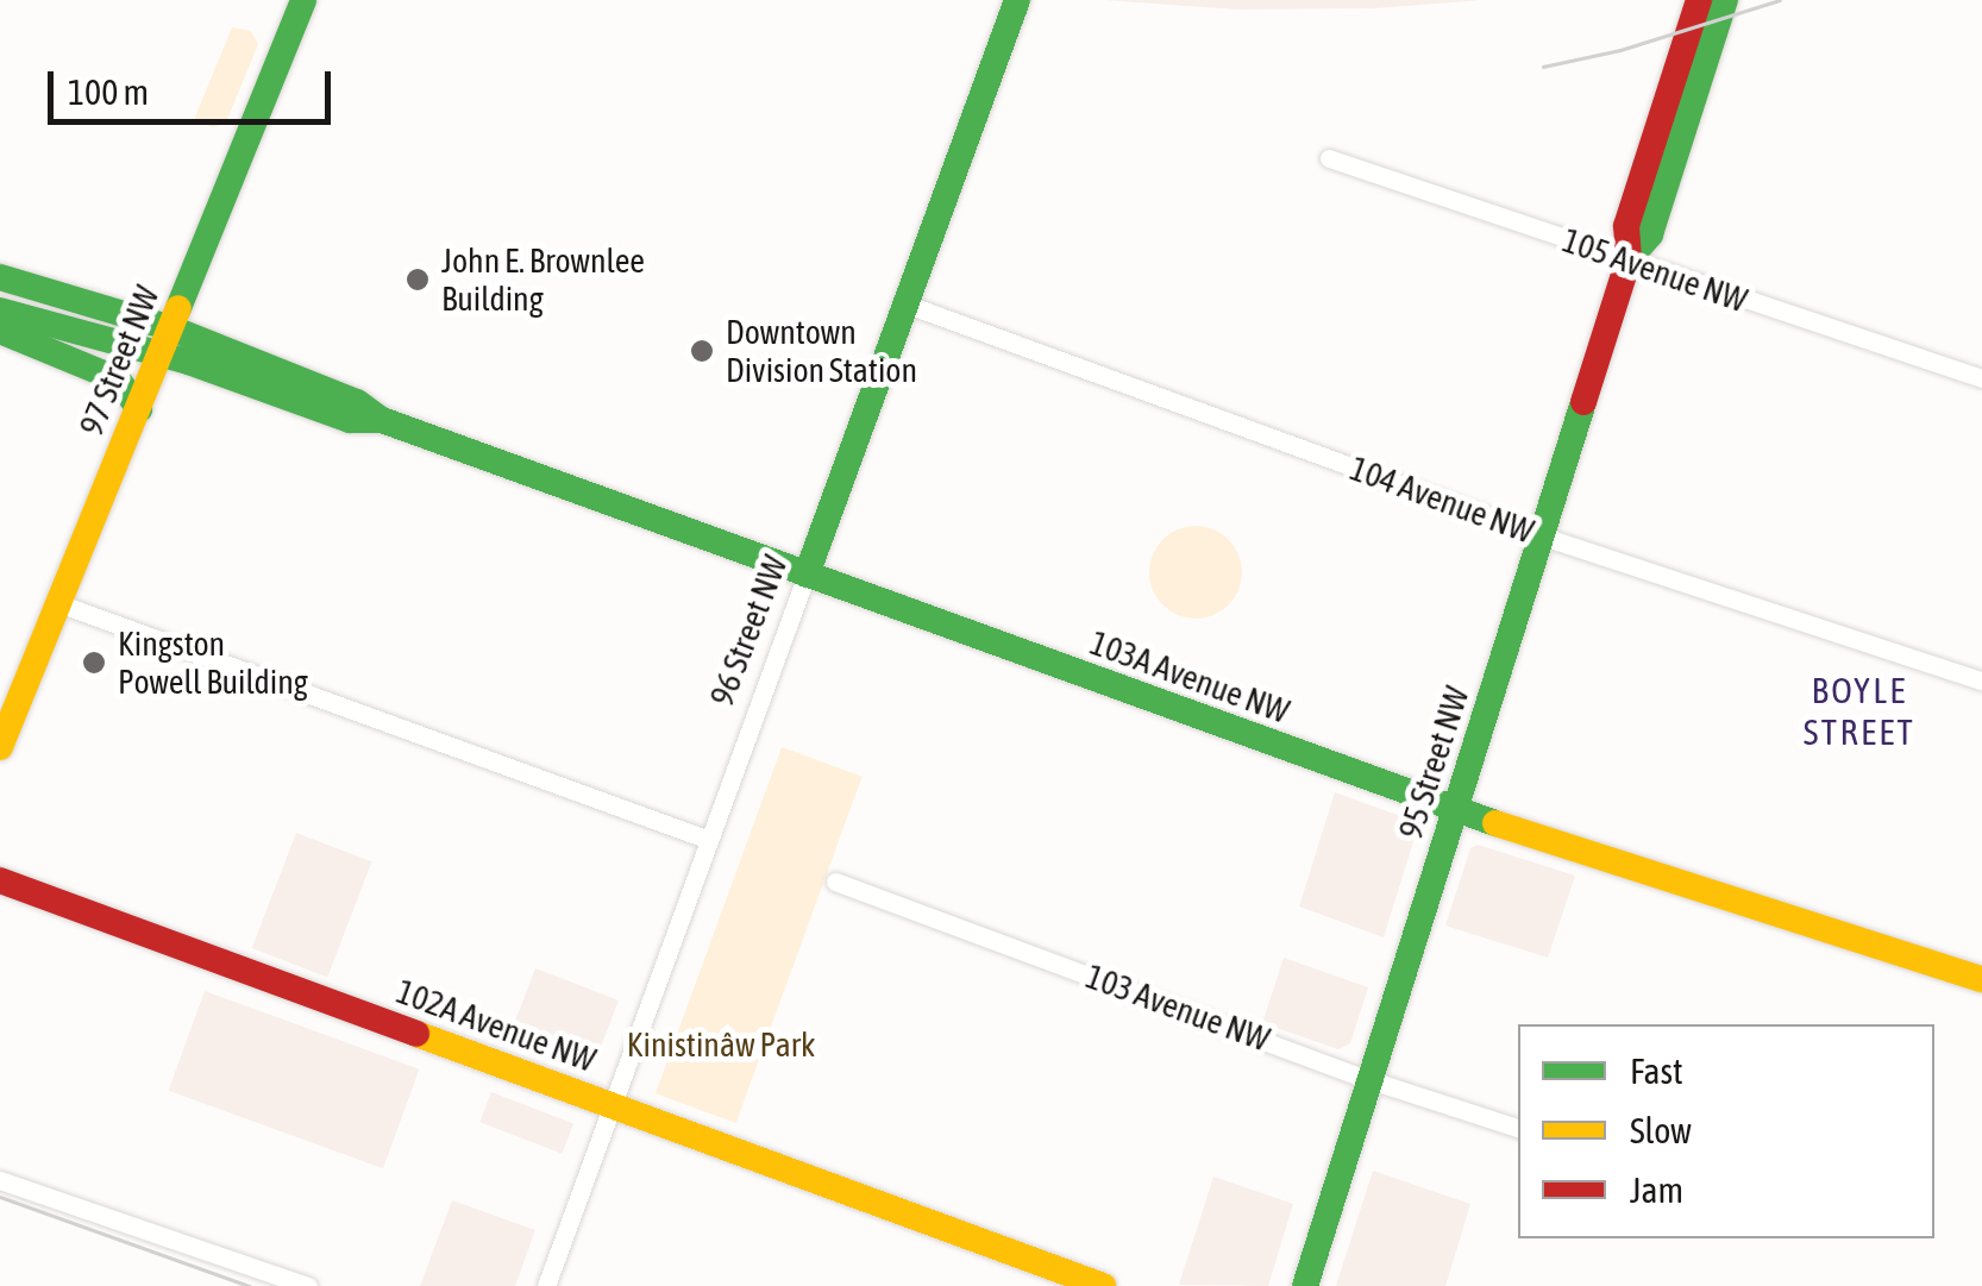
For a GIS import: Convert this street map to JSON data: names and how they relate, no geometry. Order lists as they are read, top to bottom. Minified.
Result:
{"streets":{"street":["105 Avenue NW","97 Street NW","104 Avenue NW","96 Street NW","103A Avenue NW","95 Street NW","103 Avenue NW","102A Avenue NW"]},"crossings":[["105 Avenue NW","95 Street NW"],["97 Street NW","103A Avenue NW"],["104 Avenue NW","96 Street NW"],["104 Avenue NW","95 Street NW"],["96 Street NW","103A Avenue NW"],["96 Street NW","102A Avenue NW"],["103A Avenue NW","95 Street NW"],["95 Street NW","103 Avenue NW"]],"districts":["BOYLE STREET"],"parks":["Kinistinâw Park"],"places":["John E. Brownlee Building","Downtown Division Station","Kingston Powell Building"],"legend":["Fast","Slow","Jam"],"scale_bar":"100 m"}
